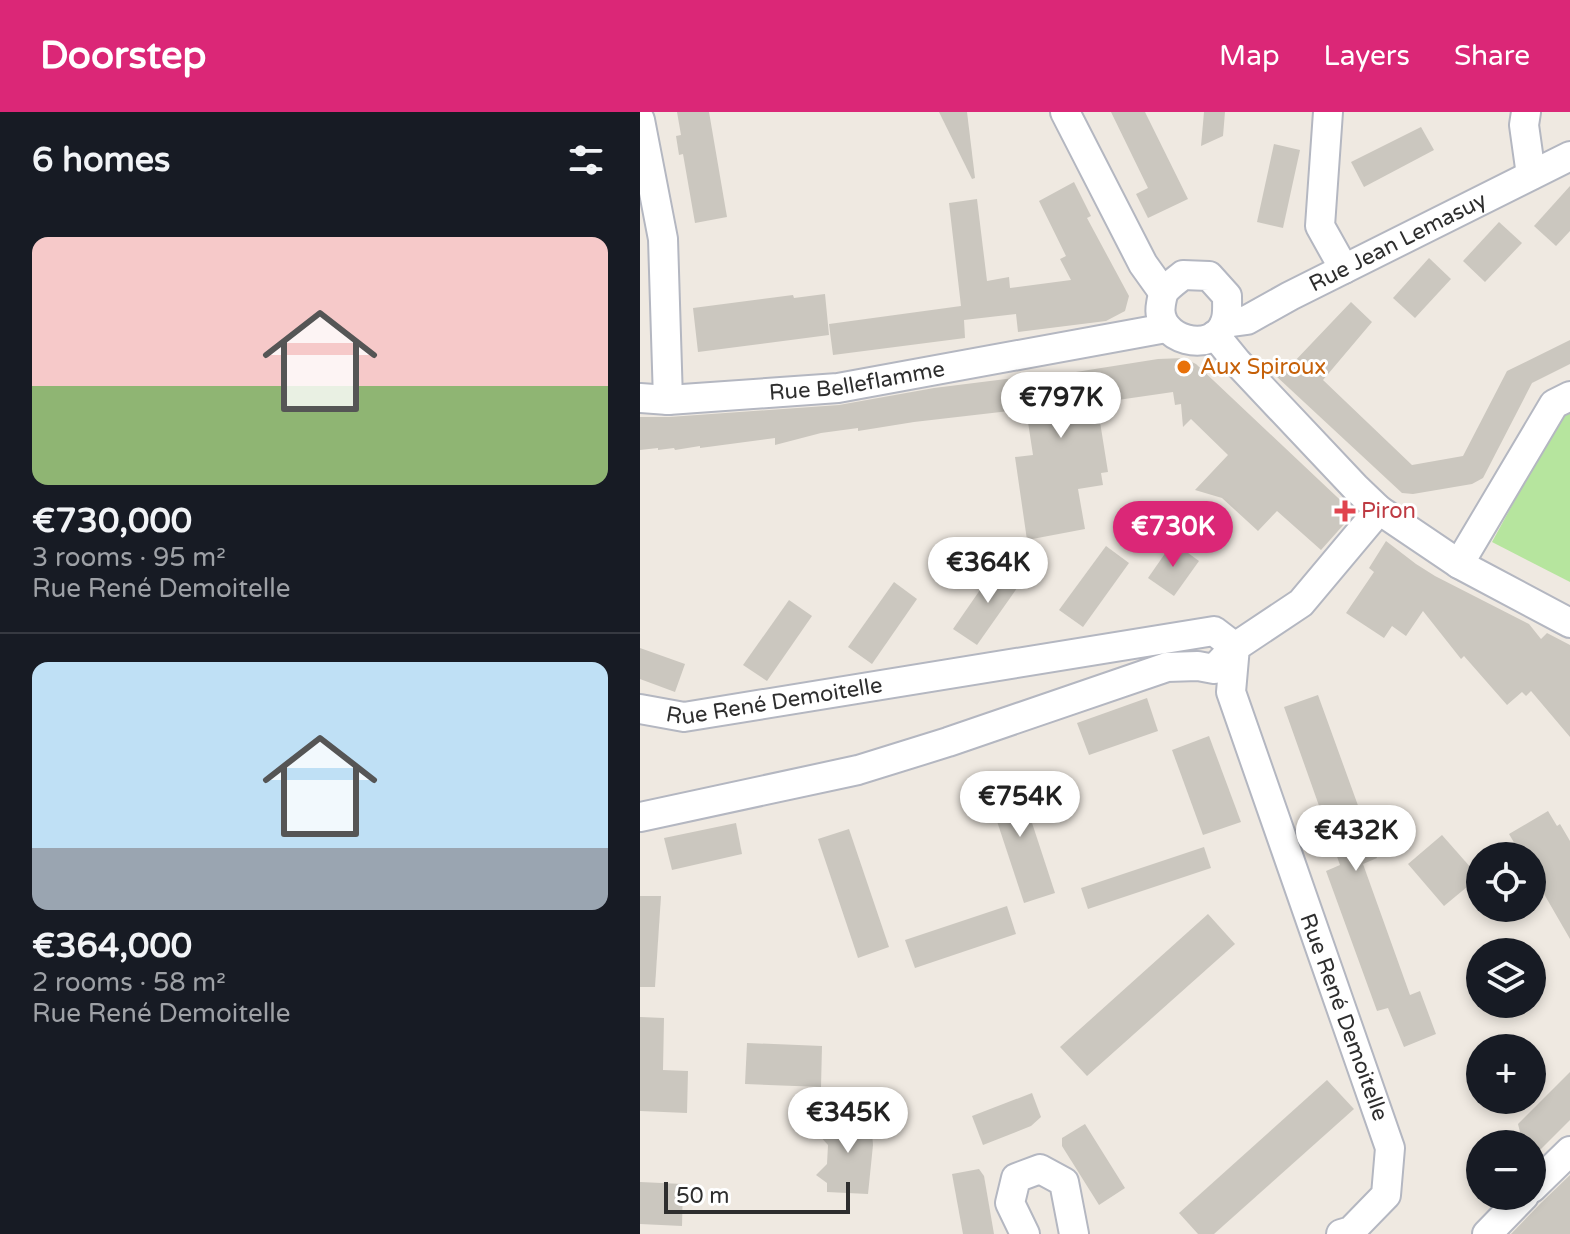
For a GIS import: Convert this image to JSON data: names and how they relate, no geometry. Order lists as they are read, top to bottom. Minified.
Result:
{"streets":{"street":["Rue Jean Lemasuy","Rue Belleflamme","Rue René Demoitelle"]},"crossings":[["Rue Jean Lemasuy","Rue Belleflamme"]],"places":{"other":["Aux Spiroux"],"health":["Piron"]},"scale_bar":"50 m","page":{"header":"Doorstep","nav":["Map","Layers","Share"],"heading":"6 homes","list":[{"name":"€730,000","note":"3 rooms · 95 m² · Rue René Demoitelle"},{"name":"€364,000","note":"2 rooms · 58 m² · Rue René Demoitelle"}],"price":["€797K","€730K","€364K","€754K","€432K","€345K"],"map_buttons":["+","−"],"scale":"50 m"}}
